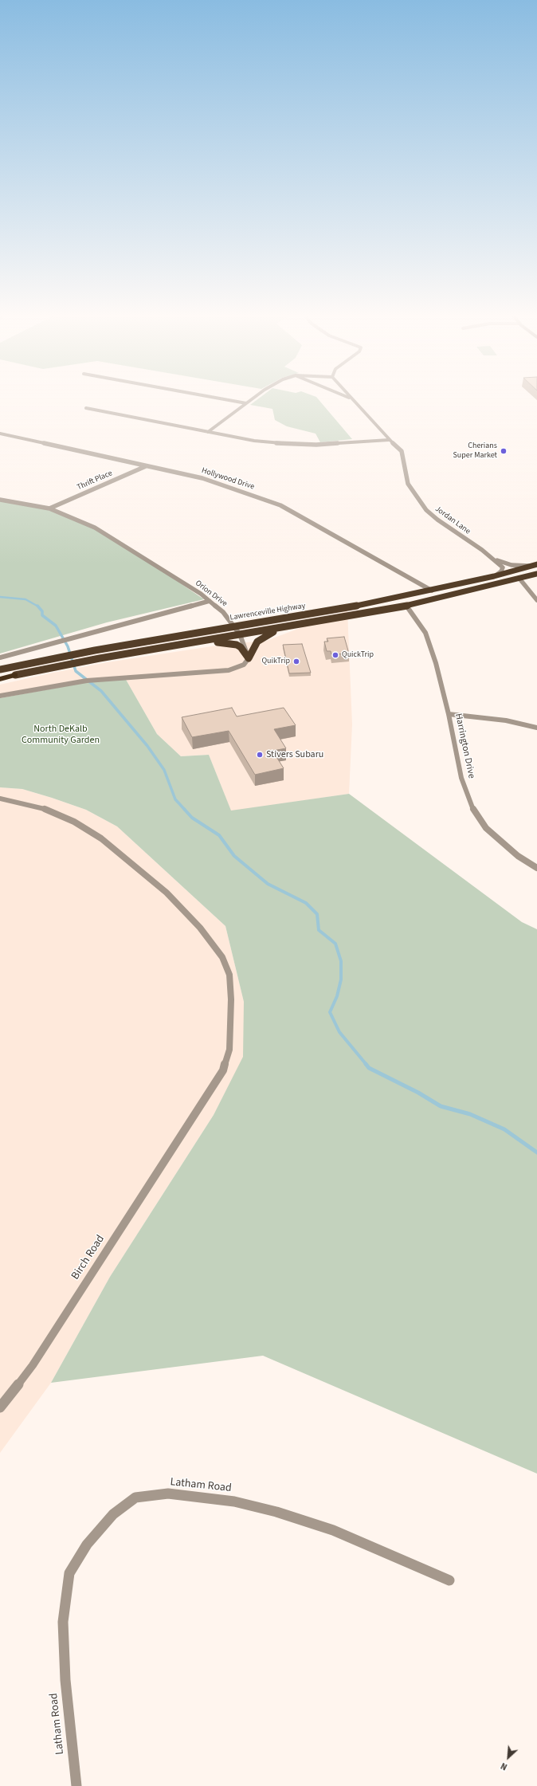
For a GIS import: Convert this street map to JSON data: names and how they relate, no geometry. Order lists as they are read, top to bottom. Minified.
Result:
{"streets":{"highway":["Lawrenceville Highway"],"street":["Hollywood Drive","Thrift Place","Jordan Lane","Orion Drive","Harrington Drive","Birch Road","Latham Road"]},"crossings":[["Hollywood Drive","Thrift Place"],["Hollywood Drive","Lawrenceville Highway"],["Thrift Place","Orion Drive"],["Jordan Lane","Lawrenceville Highway"],["Orion Drive","Lawrenceville Highway"],["Lawrenceville Highway","Harrington Drive"]],"parks":["North DeKalb Community Garden"],"places":["Cherians Super Market","QuickTrip","QuikTrip","Stivers Subaru"],"north":"bottom left"}
